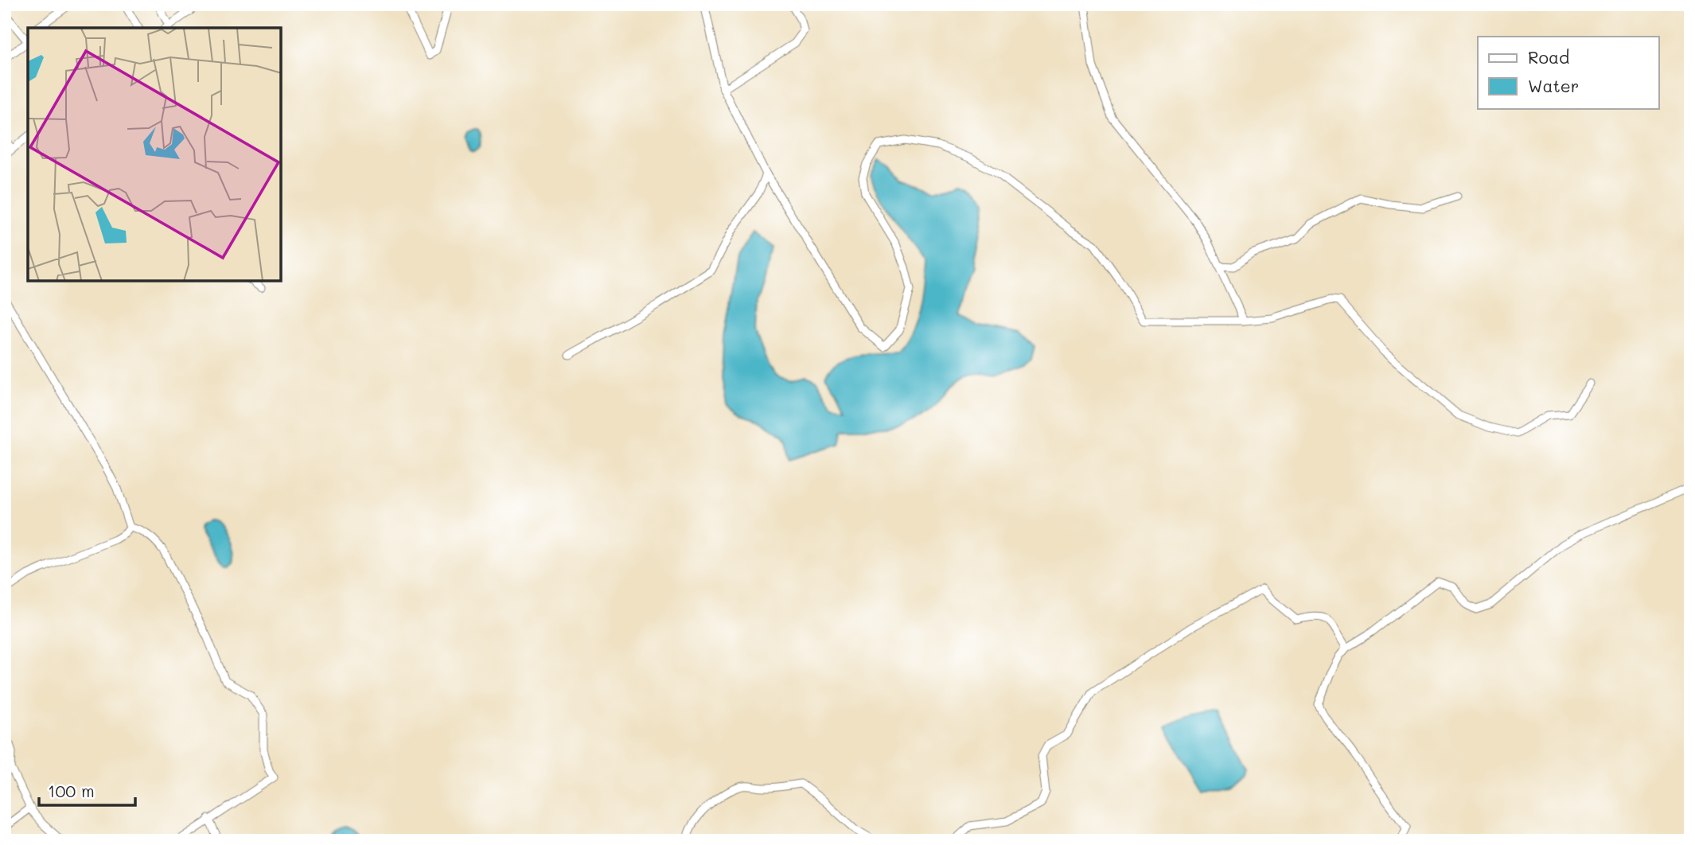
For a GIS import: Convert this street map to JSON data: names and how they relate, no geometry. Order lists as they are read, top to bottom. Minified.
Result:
{"legend":["Road","Water"],"scale_bar":"100 m"}
